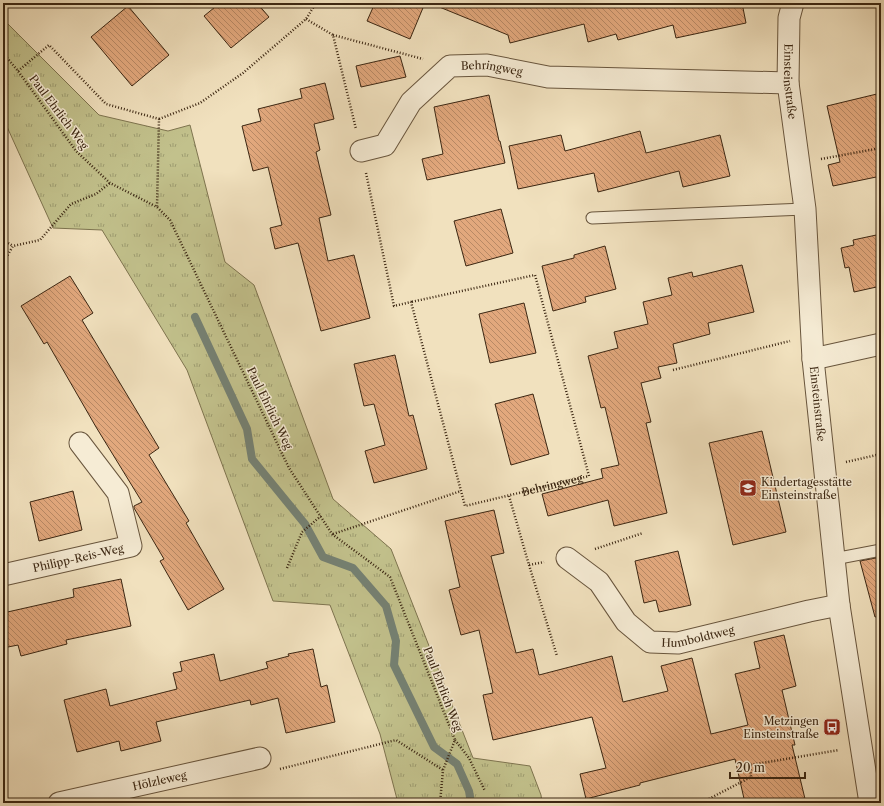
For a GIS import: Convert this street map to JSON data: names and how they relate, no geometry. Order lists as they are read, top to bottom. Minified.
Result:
{"streets":{"street":["Behringweg","Einsteinstraße","Philipp-Reis-Weg","Humboldtweg","Hölzleweg"],"path":["Paul Ehrlich Weg"]},"crossings":[["Behringweg","Einsteinstraße"],["Einsteinstraße","Humboldtweg"]],"places":{"school or university":["Kindertagesstätte Einsteinstraße"],"bus stop":["Metzingen Einsteinstraße"]},"scale_bar":"20 m"}
